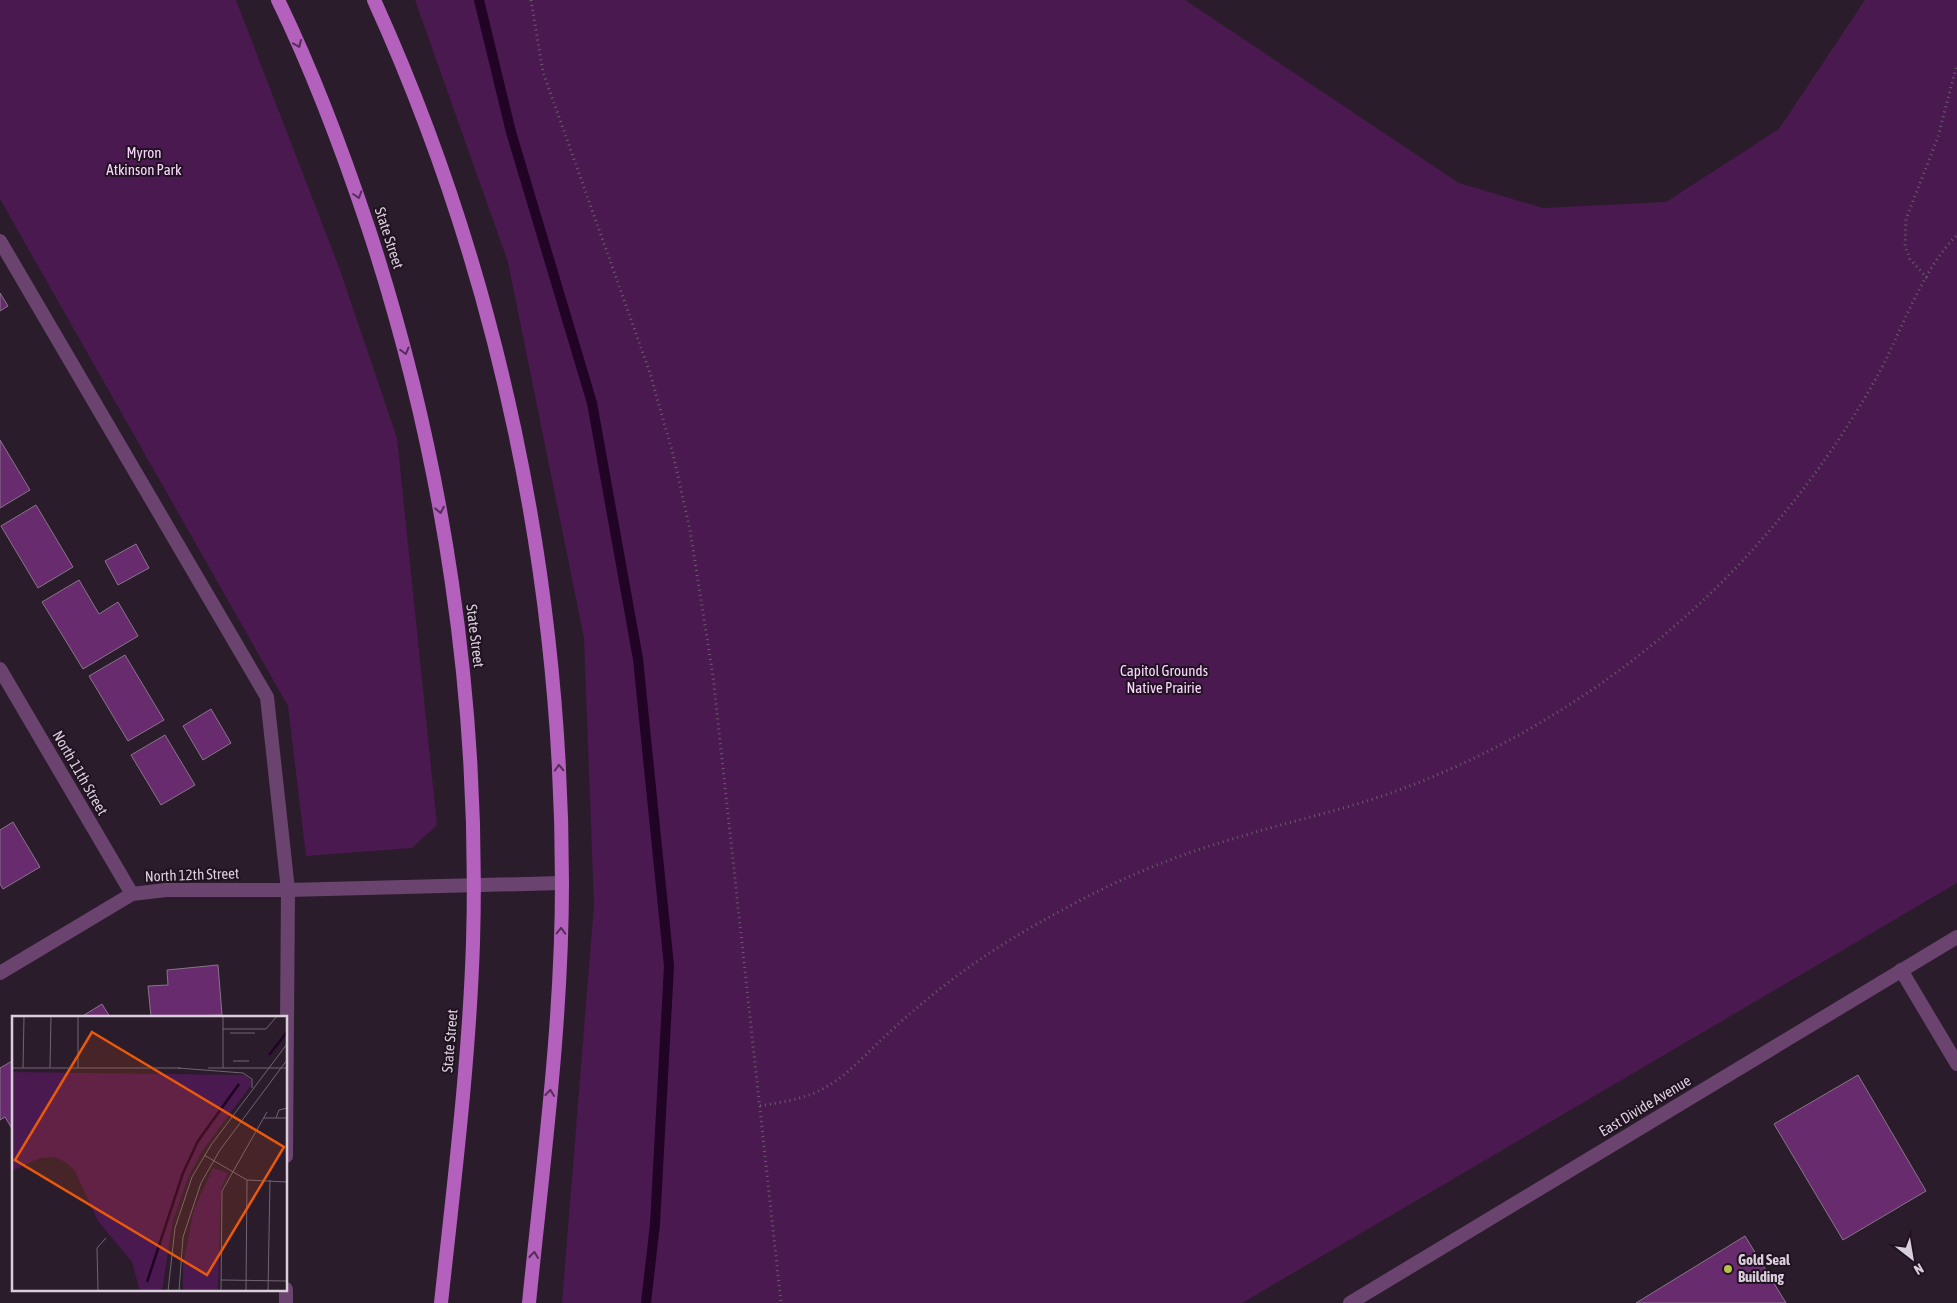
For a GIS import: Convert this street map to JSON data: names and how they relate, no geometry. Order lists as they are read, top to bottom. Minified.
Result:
{"streets":{"main road":["State Street"],"street":["North 11th Street","North 12th Street","East Divide Avenue"]},"crossings":[["State Street","North 12th Street"],["North 11th Street","North 12th Street"]],"parks":["Myron Atkinson Park","Capitol Grounds Native Prairie"],"places":["Gold Seal Building"],"north":"bottom right"}
